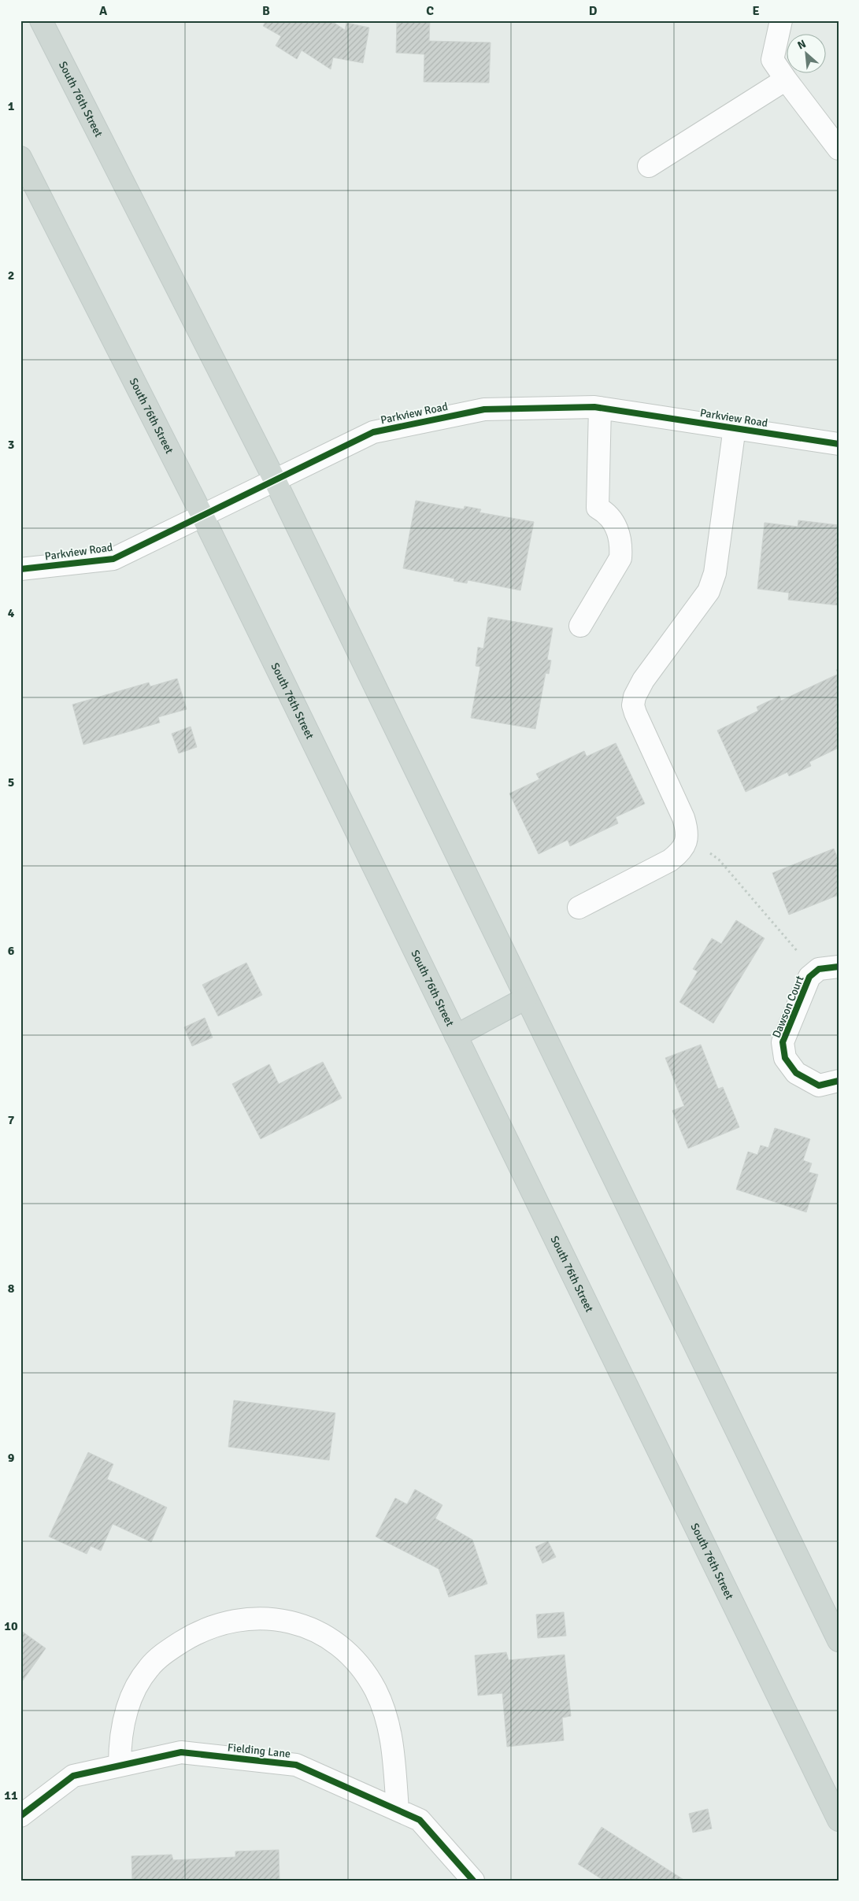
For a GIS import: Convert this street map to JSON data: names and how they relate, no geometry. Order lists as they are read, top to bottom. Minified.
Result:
{"streets":{"main road":["South 76th Street"],"street":["Parkview Road","Dawson Court","Fielding Lane"]},"crossings":[["South 76th Street","Parkview Road"]],"north":"top left","grid":{"columns":["A","B","C","D","E"],"rows":["1","2","3","4","5","6","7","8","9","10","11"]}}
